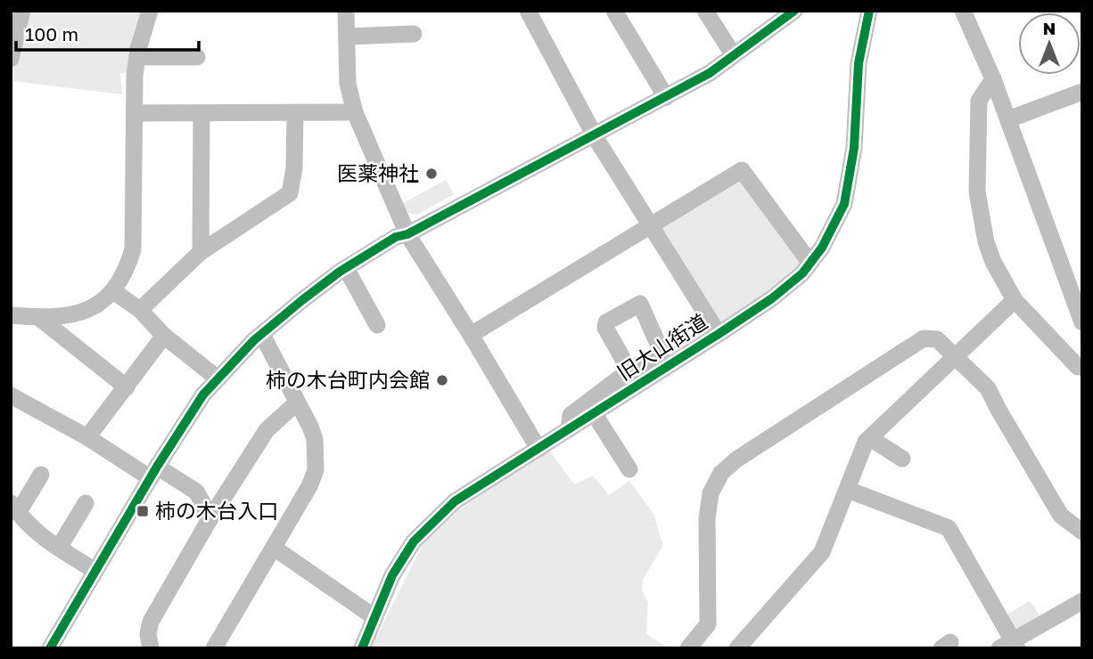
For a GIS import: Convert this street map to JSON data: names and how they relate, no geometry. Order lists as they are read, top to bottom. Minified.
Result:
{"streets":{"street":["旧大山街道"]},"places":{"other":["医薬神社","柿の木台町内会館"],"transit":["柿の木台入口"]},"scale_bar":"100 m","north":"top"}
